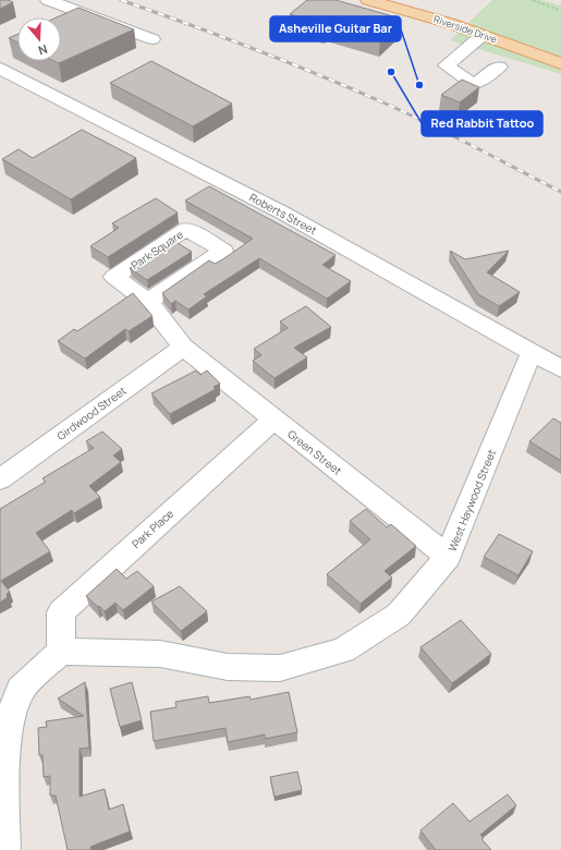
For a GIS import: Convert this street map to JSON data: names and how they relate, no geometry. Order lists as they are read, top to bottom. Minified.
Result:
{"streets":{"main road":["Riverside Drive"],"street":["Roberts Street","Girdwood Street","Green Street","West Haywood Street","Park Place"]},"crossings":[["Roberts Street","West Haywood Street"],["Girdwood Street","Green Street"],["Green Street","West Haywood Street"],["Green Street","Park Place"],["West Haywood Street","Park Place"]],"places":["Red Rabbit Tattoo","Asheville Guitar Bar"],"north":"bottom"}
